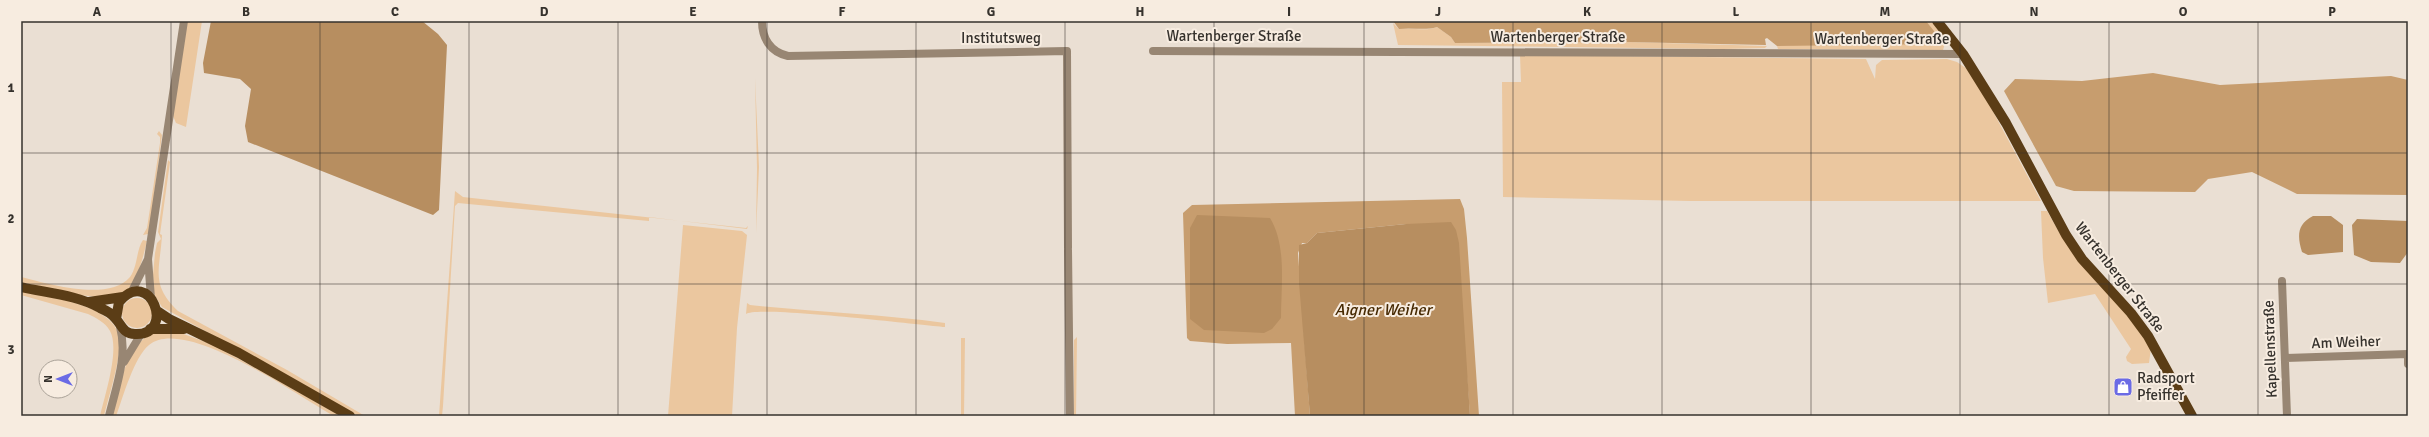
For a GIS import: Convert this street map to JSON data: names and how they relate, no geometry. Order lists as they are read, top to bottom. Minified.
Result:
{"streets":{"main road":["Wartenberger Straße"],"street":["Institutsweg","Am Weiher","Kapellenstraße"]},"crossings":[["Am Weiher","Kapellenstraße"]],"water":["Aigner Weiher"],"places":{"shop":["Radsport Pfeiffer"]},"north":"left","grid":{"columns":["A","B","C","D","E","F","G","H","I","J","K","L","M","N","O","P"],"rows":["1","2","3"]}}
